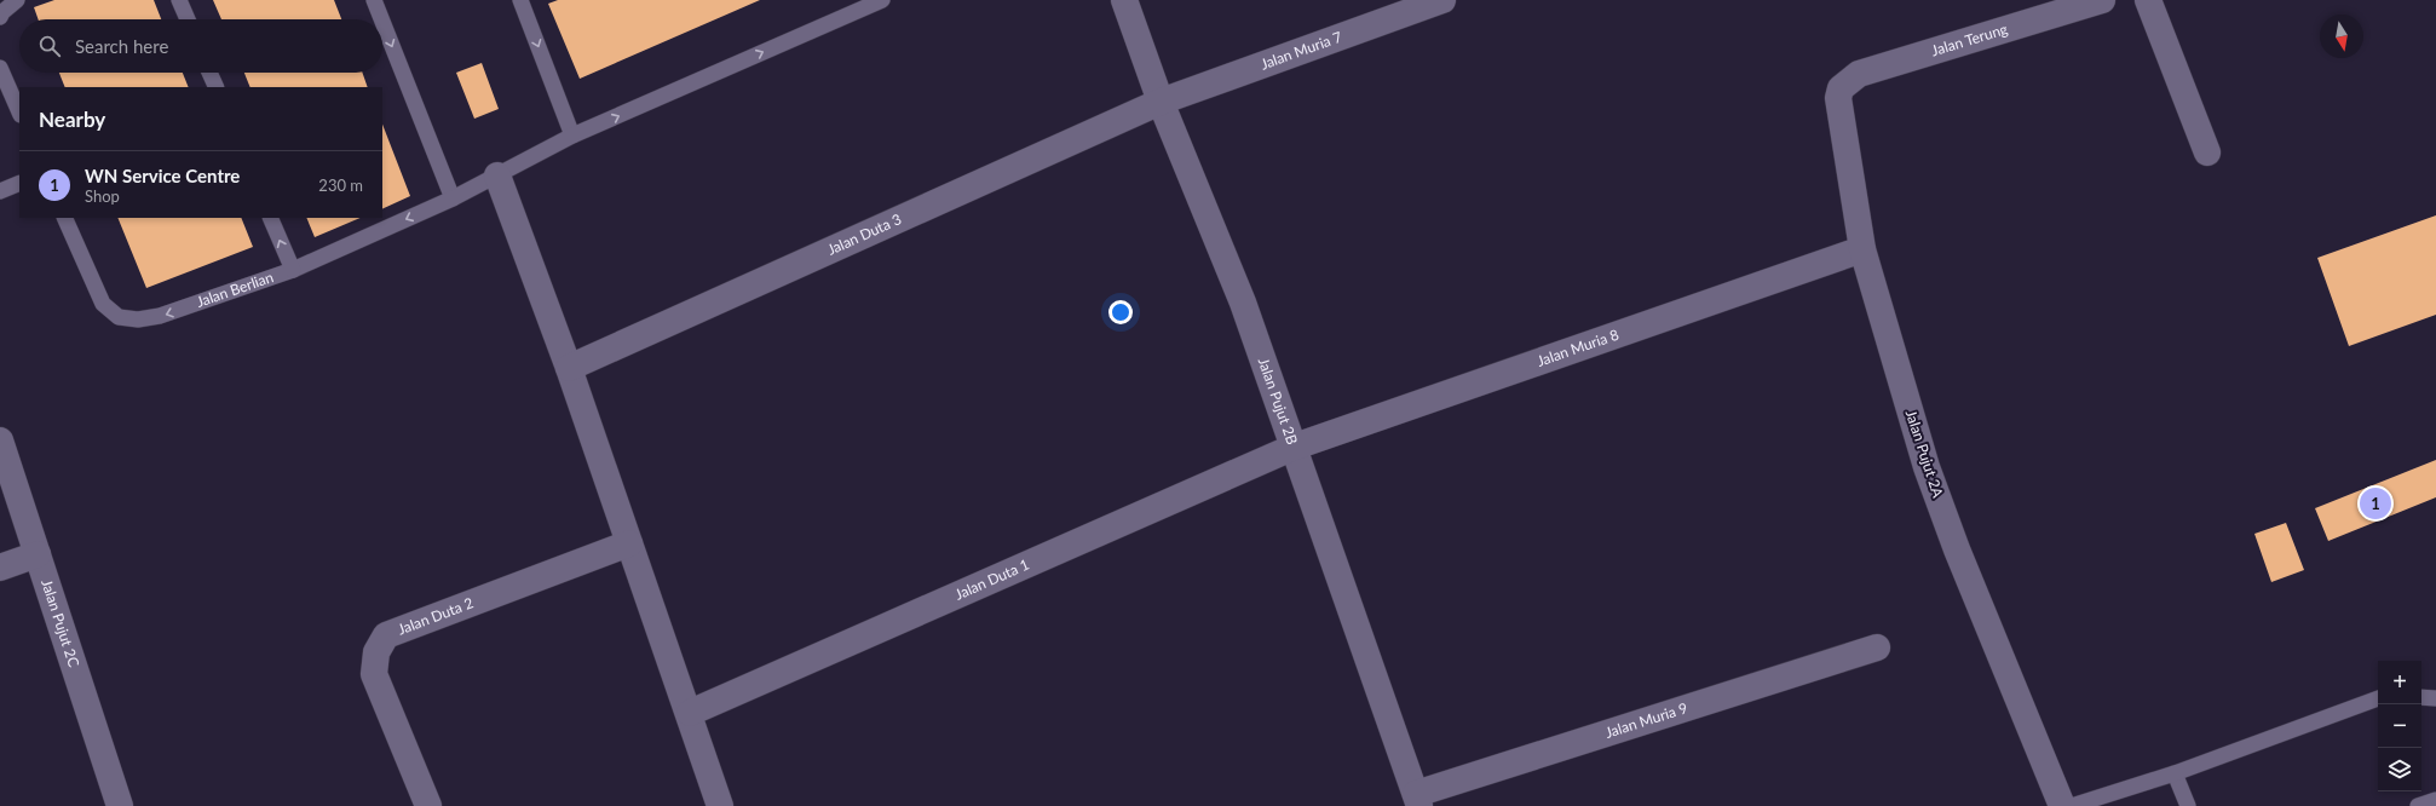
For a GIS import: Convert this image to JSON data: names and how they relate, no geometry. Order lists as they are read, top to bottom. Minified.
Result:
{"streets":{"street":["Jalan Terung","Jalan Muria 7","Jalan Duta 3","Jalan Muria 8","Jalan Pujut 2B","Jalan Pujut 2A","Jalan Duta 1","Jalan Duta 2","Jalan Pujut 2C","Jalan Muria 9"],"lane":["Jalan Berlian"]},"crossings":[["Jalan Terung","Jalan Pujut 2A"],["Jalan Muria 7","Jalan Duta 3"],["Jalan Muria 7","Jalan Pujut 2B"],["Jalan Duta 3","Jalan Pujut 2B"],["Jalan Muria 8","Jalan Pujut 2B"],["Jalan Muria 8","Jalan Pujut 2A"],["Jalan Muria 8","Jalan Duta 1"],["Jalan Pujut 2B","Jalan Duta 1"],["Jalan Pujut 2B","Jalan Muria 9"]],"north":"bottom","page":{"search":"Search here","heading":"Nearby","list":[{"mark":"1","name":"WN Service Centre","note":"Shop","value":"230 m"}],"pins":"1","map_buttons":["+","−"]}}
